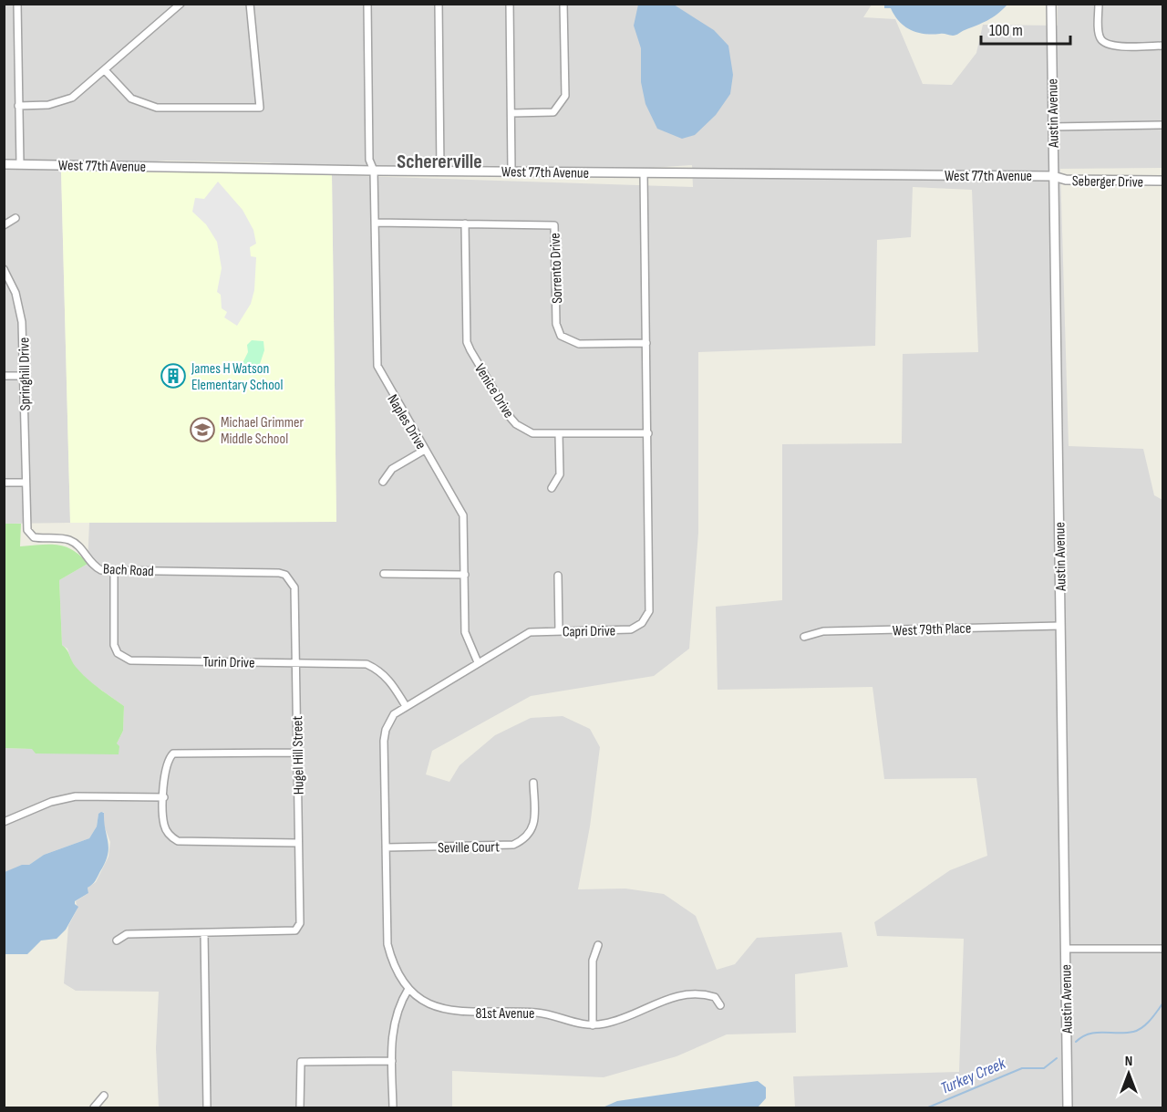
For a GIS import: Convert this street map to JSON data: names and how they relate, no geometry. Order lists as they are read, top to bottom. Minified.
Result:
{"streets":{"street":["Austin Avenue","West 77th Avenue","Seberger Drive","Sorrento Drive","Springhill Drive","Venice Drive","Naples Drive","Bach Road","West 79th Place","Capri Drive","Turin Drive","Hugel Hill Street","Seville Court","81st Avenue"]},"crossings":[["Austin Avenue","West 77th Avenue"],["Austin Avenue","Seberger Drive"],["Austin Avenue","West 79th Place"],["West 77th Avenue","Seberger Drive"],["West 77th Avenue","Naples Drive"],["West 77th Avenue","Capri Drive"],["Sorrento Drive","Venice Drive"],["Sorrento Drive","Naples Drive"],["Sorrento Drive","Capri Drive"],["Springhill Drive","Bach Road"],["Venice Drive","Capri Drive"],["Naples Drive","Capri Drive"],["Bach Road","Turin Drive"],["Bach Road","Hugel Hill Street"],["Capri Drive","Turin Drive"],["Capri Drive","Seville Court"],["Capri Drive","81st Avenue"],["Turin Drive","Hugel Hill Street"]],"districts":["Schererville"],"water":["Turkey Creek"],"places":{"building":["James H Watson Elementary School"],"school or university":["Michael Grimmer Middle School"]},"scale_bar":"100 m","north":"top"}
